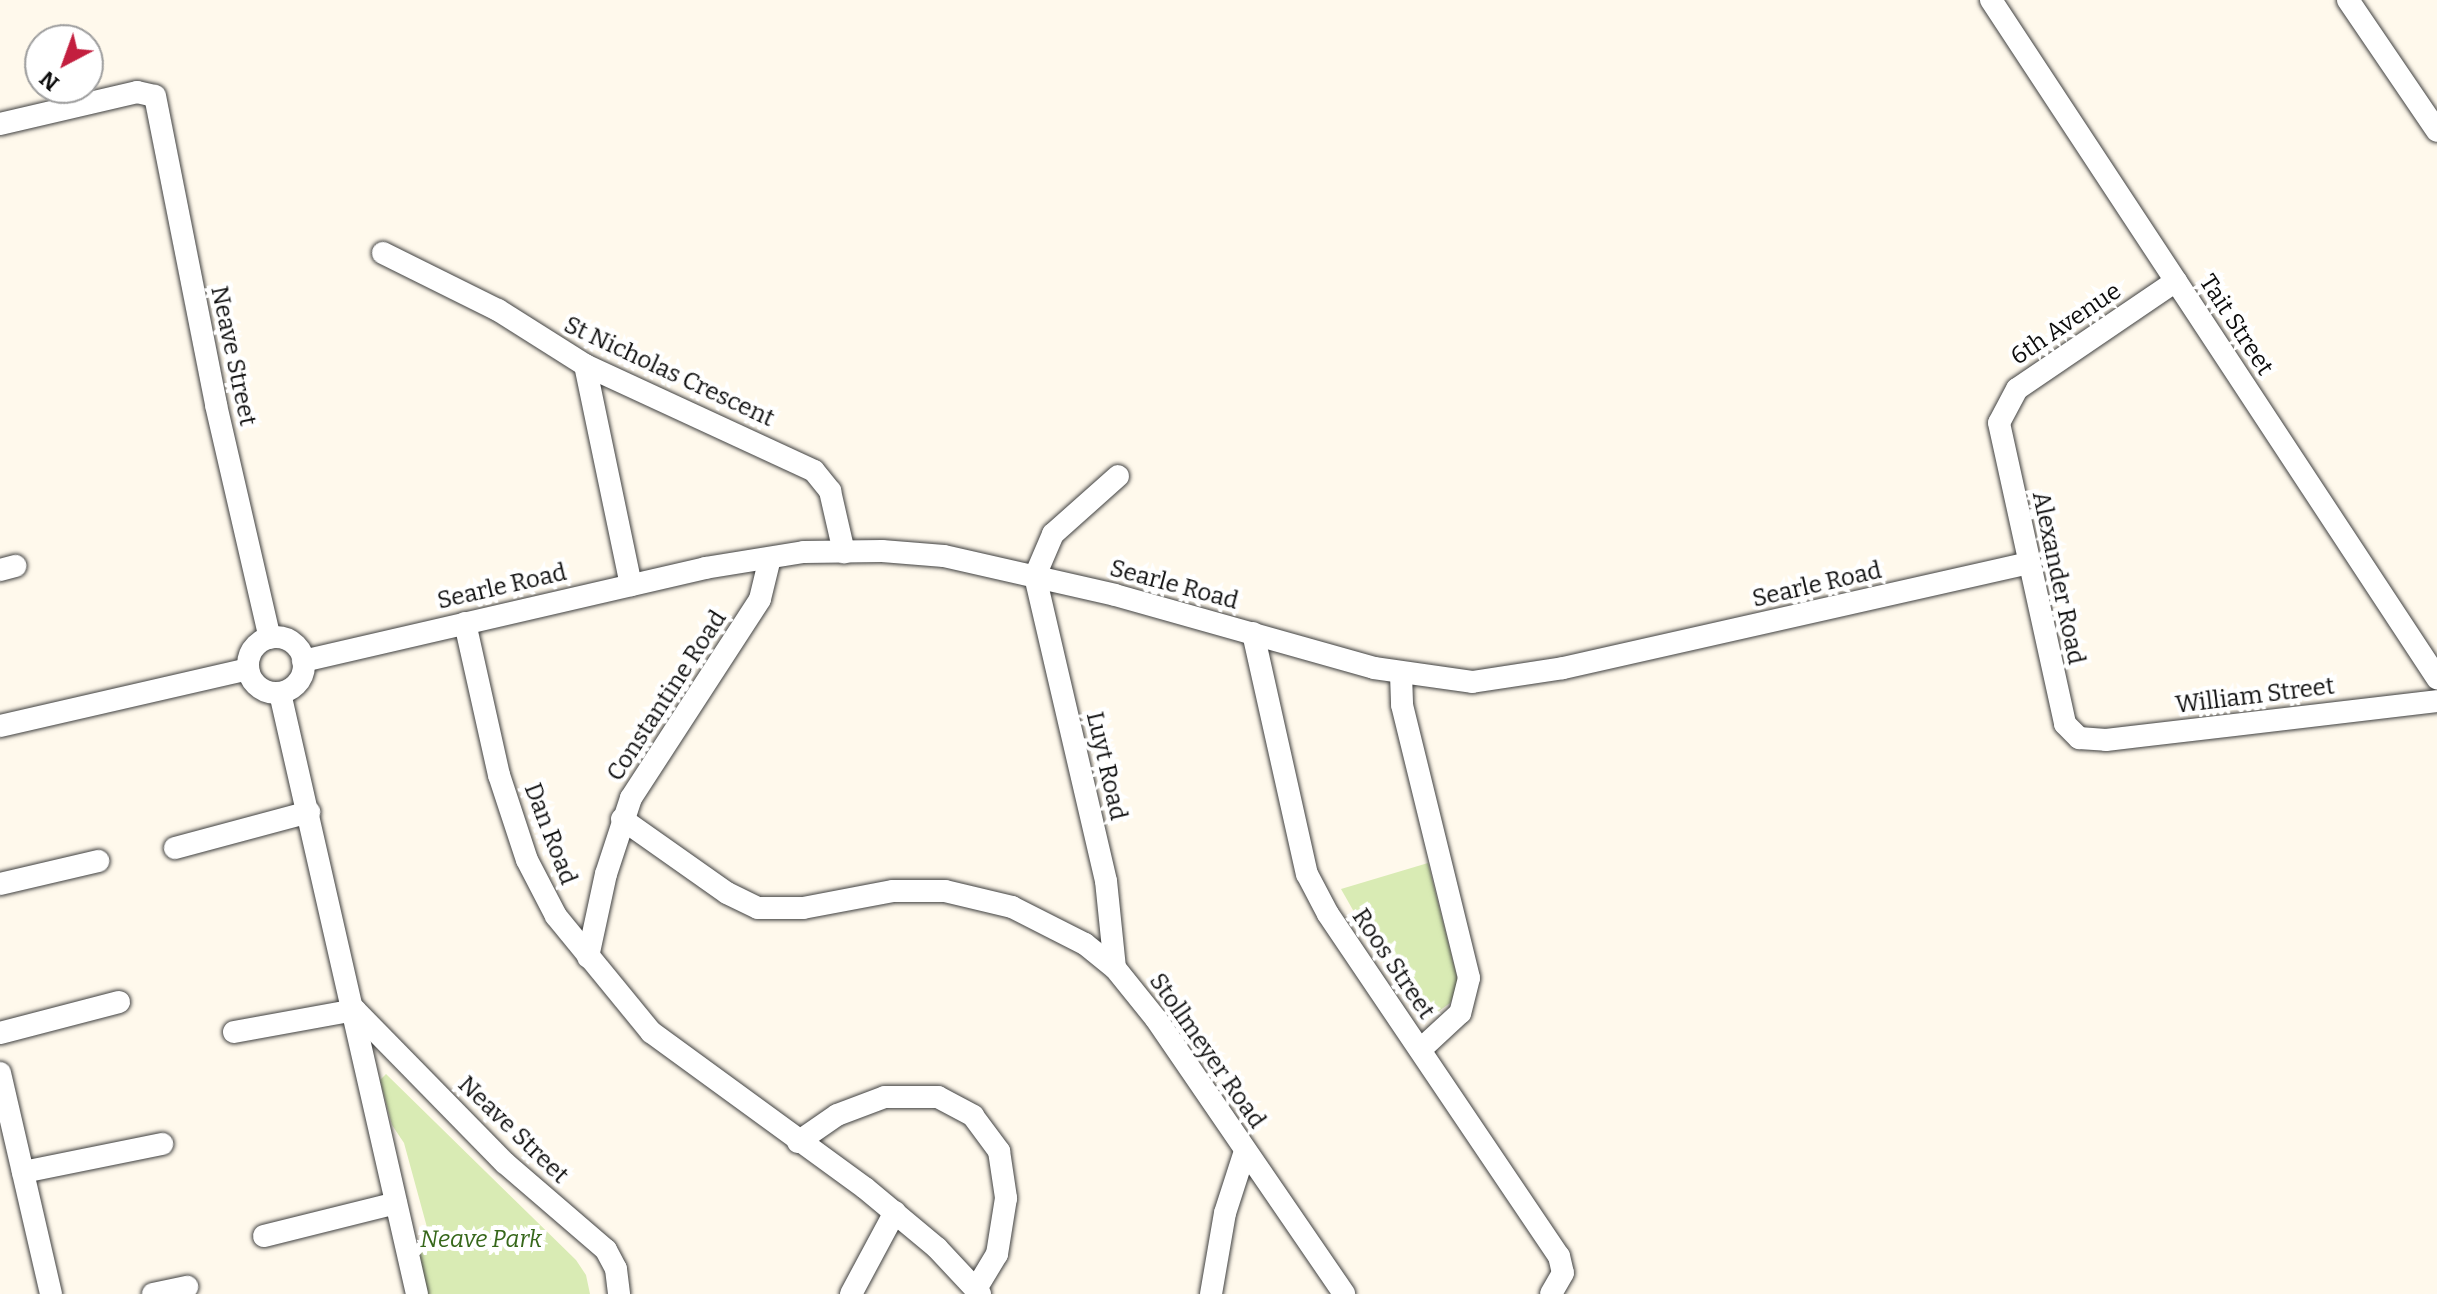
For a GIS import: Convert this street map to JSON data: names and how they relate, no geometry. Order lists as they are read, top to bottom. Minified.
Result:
{"streets":{"street":["6th Avenue","Tait Street","Neave Street","St Nicholas Crescent","Alexander Road","Searle Road","Constantine Road","William Street","Luyt Road","Dan Road","Roos Street","Stollmeyer Road"]},"crossings":[["6th Avenue","Tait Street"],["6th Avenue","Alexander Road"],["Neave Street","Searle Road"],["St Nicholas Crescent","Searle Road"],["Alexander Road","Searle Road"],["Alexander Road","William Street"],["Searle Road","Constantine Road"],["Searle Road","Luyt Road"],["Searle Road","Dan Road"],["Searle Road","Roos Street"],["Constantine Road","Dan Road"],["Constantine Road","Stollmeyer Road"],["Luyt Road","Stollmeyer Road"]],"parks":["Neave Park"],"north":"bottom left"}
